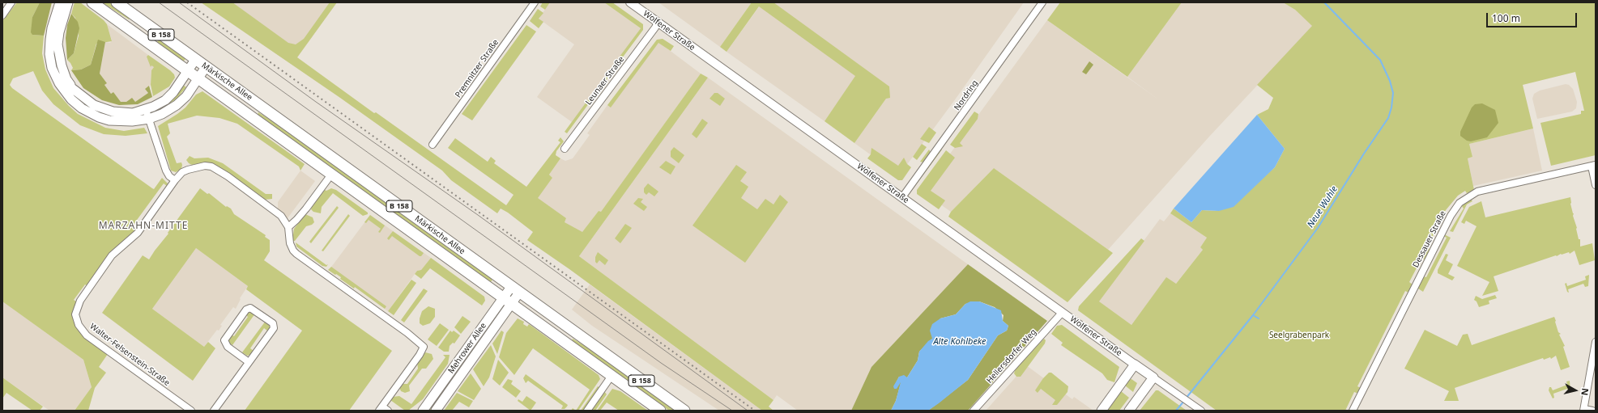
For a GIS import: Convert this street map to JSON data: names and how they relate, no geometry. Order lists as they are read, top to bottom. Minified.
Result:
{"streets":{"main road":["B 158","Märkische Allee","Mehrower Allee"],"street":["Wolfener Straße","Premnitzer Straße","Leunaer Straße","Nordring","Dessauer Straße","Walter-Felsenstein-Straße","Hellersdorfer Weg"]},"crossings":[["Wolfener Straße","Leunaer Straße"],["Wolfener Straße","Nordring"],["Wolfener Straße","Hellersdorfer Weg"],["B 158","Märkische Allee"],["Märkische Allee","Mehrower Allee"]],"districts":["MARZAHN-MITTE"],"water":["Neue Wuhle","Alte Kohlbeke"],"parks":["Seelgrabenpark"],"scale_bar":"100 m","north":"right"}
